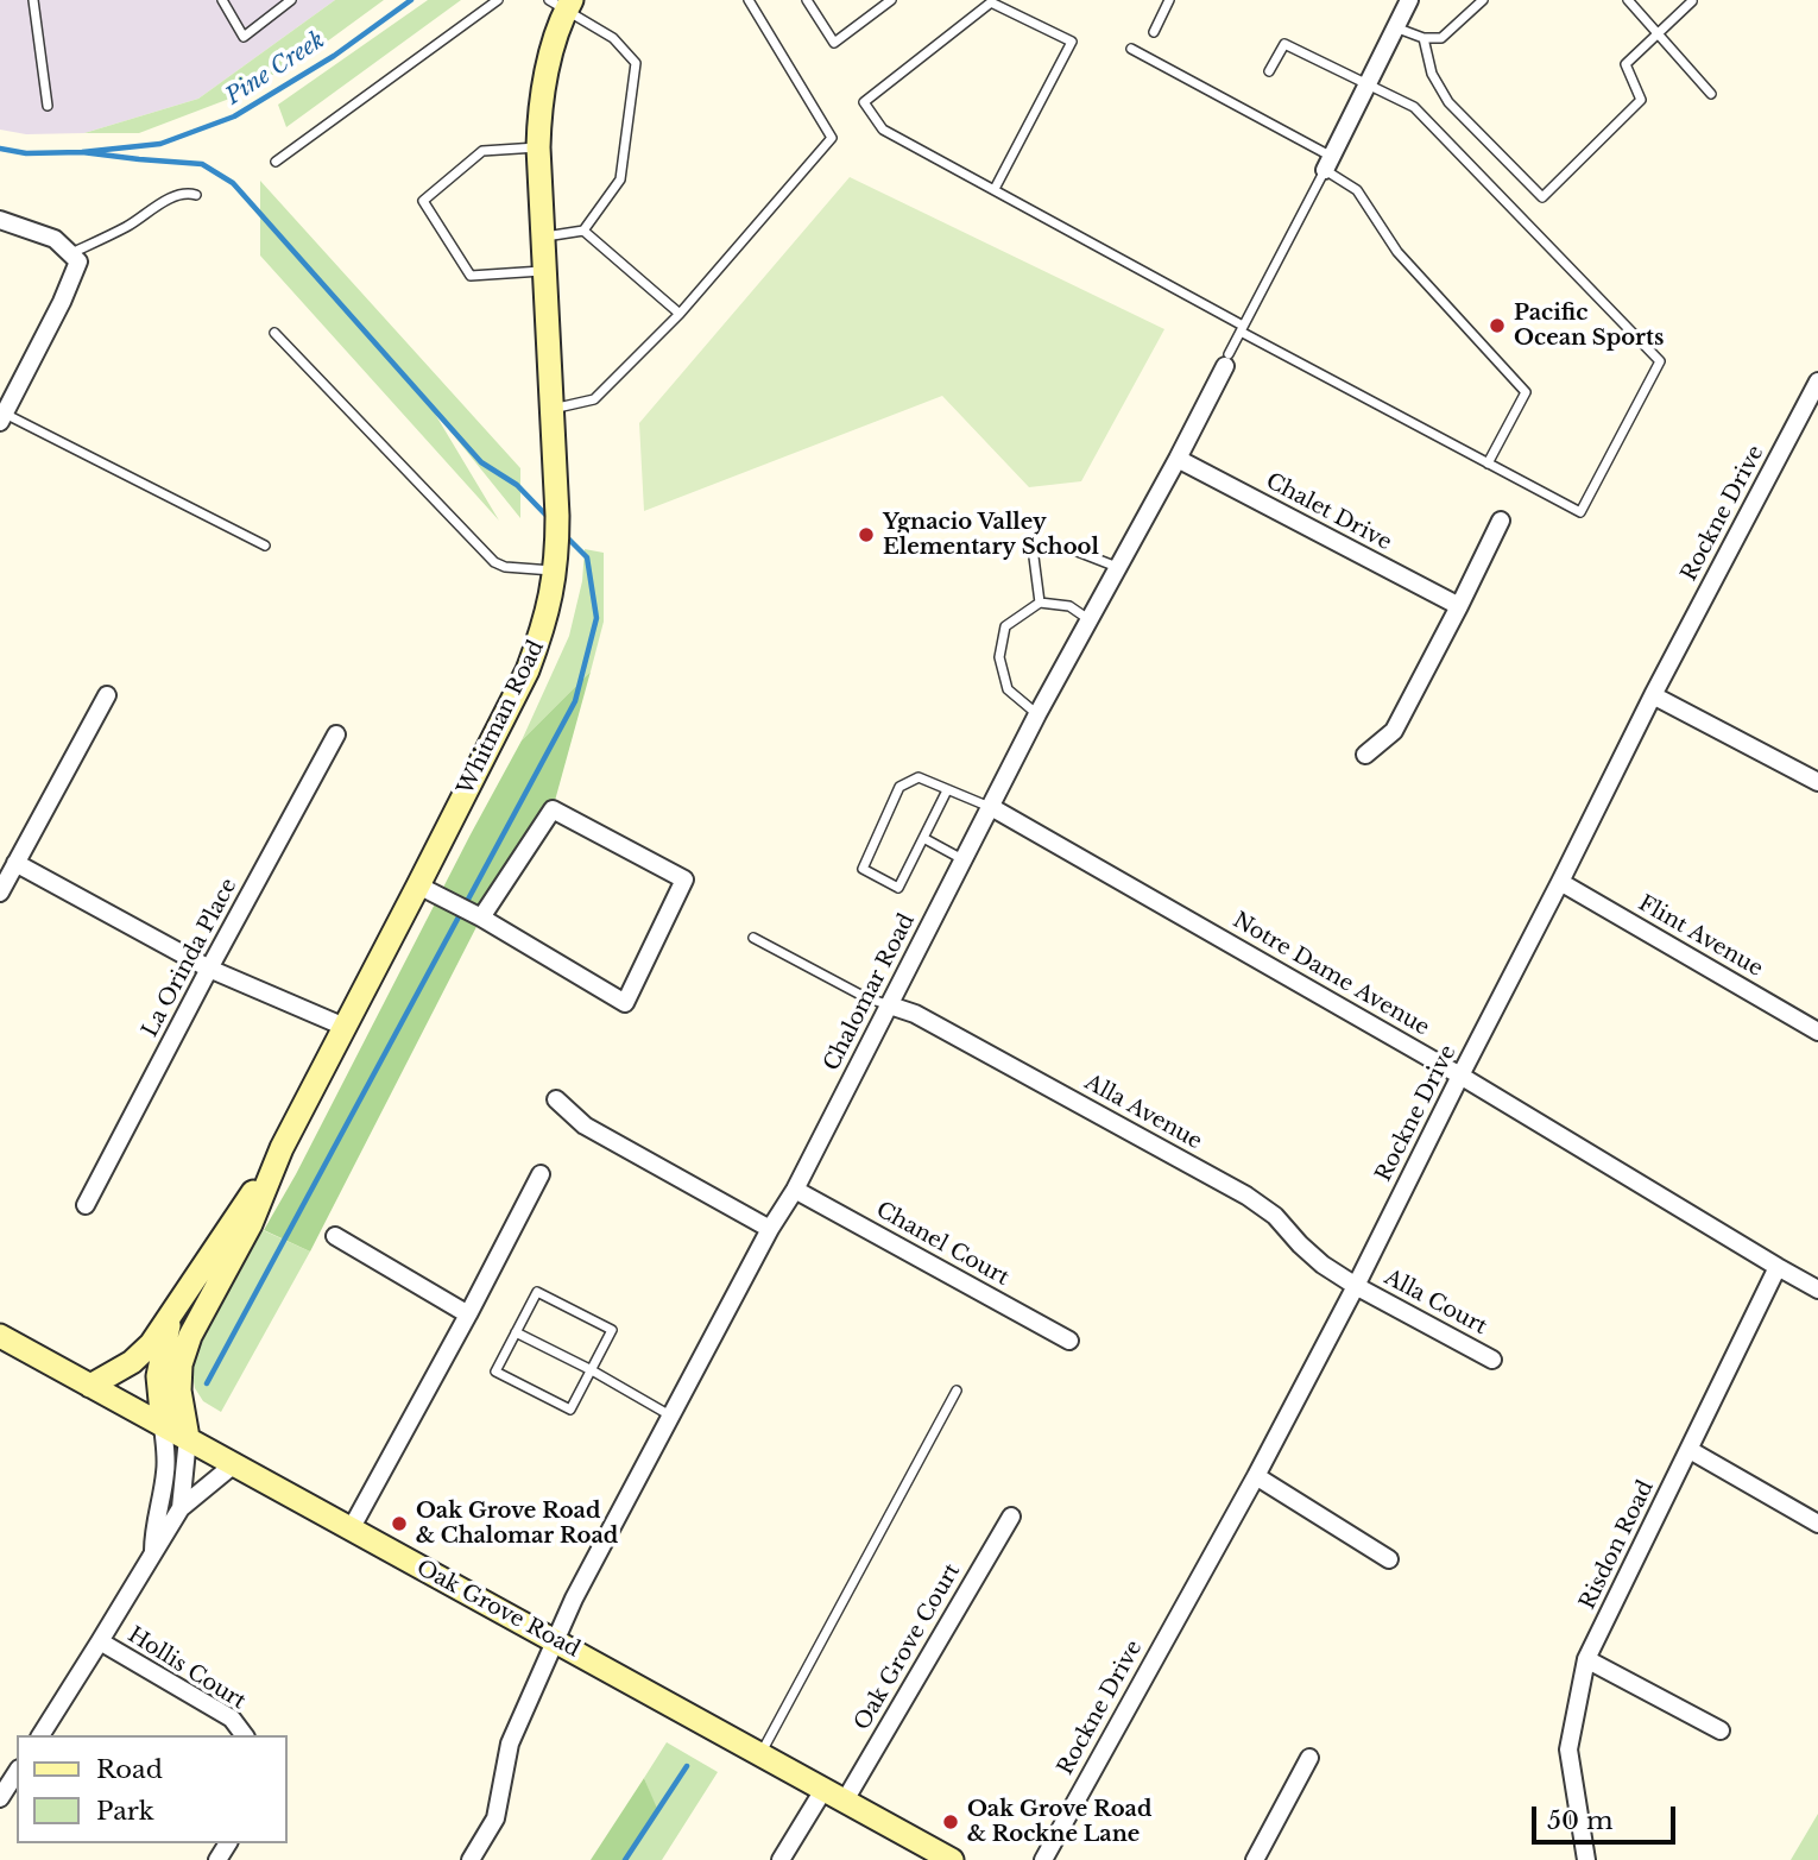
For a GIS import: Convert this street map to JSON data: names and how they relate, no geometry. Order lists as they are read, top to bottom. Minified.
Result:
{"streets":{"street":["Chalet Drive","Rockne Drive","Whitman Road","Flint Avenue","La Orinda Place","Notre Dame Avenue","Chalomar Road","Alla Avenue","Chanel Court","Alla Court","Risdon Road","Oak Grove Road","Oak Grove Court","Hollis Court"]},"crossings":[["Chalet Drive","Chalomar Road"],["Rockne Drive","Flint Avenue"],["Rockne Drive","Notre Dame Avenue"],["Rockne Drive","Alla Avenue"],["Rockne Drive","Alla Court"],["Whitman Road","Oak Grove Road"],["Whitman Road","Hollis Court"],["Notre Dame Avenue","Chalomar Road"],["Notre Dame Avenue","Risdon Road"],["Chalomar Road","Alla Avenue"],["Chalomar Road","Chanel Court"],["Chalomar Road","Oak Grove Road"],["Alla Avenue","Alla Court"],["Oak Grove Road","Oak Grove Court"]],"water":["Pine Creek"],"places":["Pacific Ocean Sports","Ygnacio Valley Elementary School","Oak Grove Road & Chalomar Road","Oak Grove Road & Rockne Lane"],"legend":["Road","Park"],"scale_bar":"50 m"}
